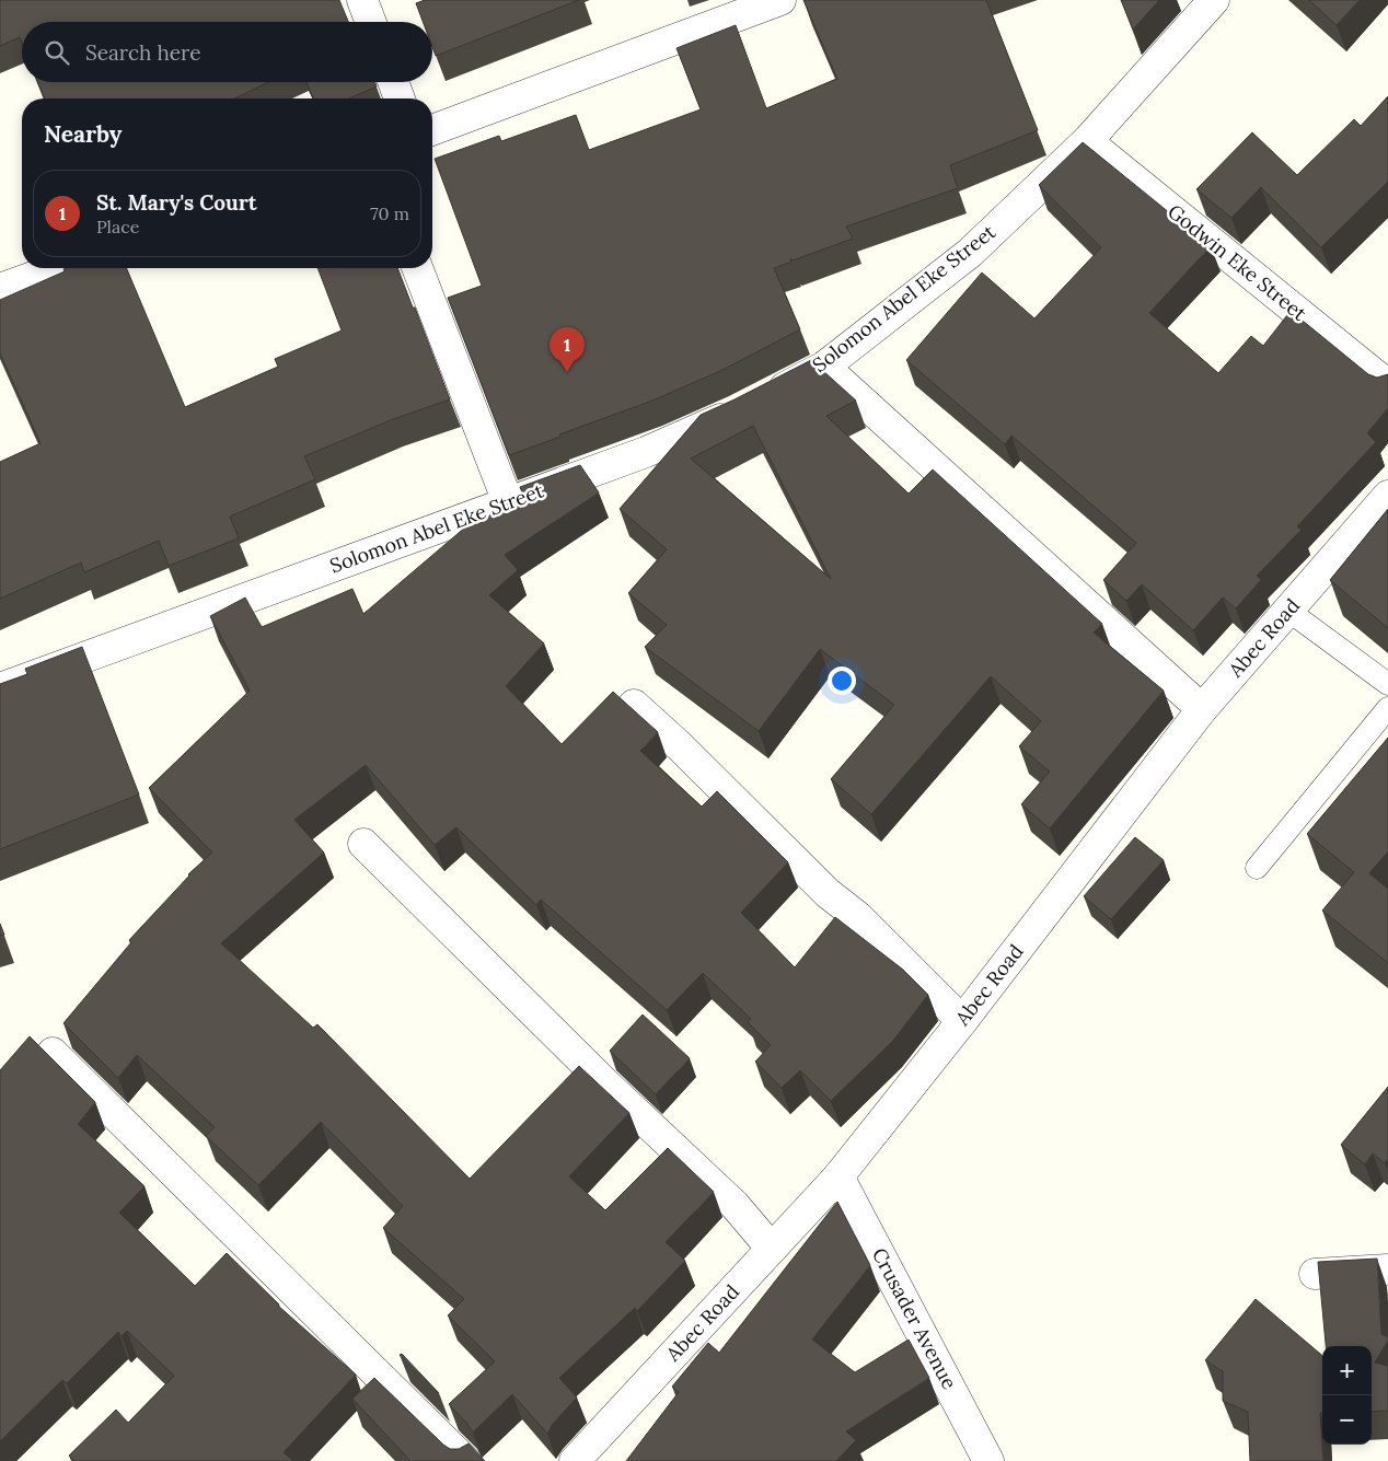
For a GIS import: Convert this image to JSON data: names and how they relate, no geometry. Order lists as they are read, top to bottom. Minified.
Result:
{"streets":{"street":["Godwin Eke Street","Solomon Abel Eke Street","Abec Road","Crusader Avenue"]},"crossings":[["Godwin Eke Street","Solomon Abel Eke Street"],["Abec Road","Crusader Avenue"]],"page":{"search":"Search here","heading":"Nearby","list":[{"mark":"1","name":"St. Mary's Court","note":"Place","value":"70 m"}],"pins":"1","map_buttons":["+","−"]}}
